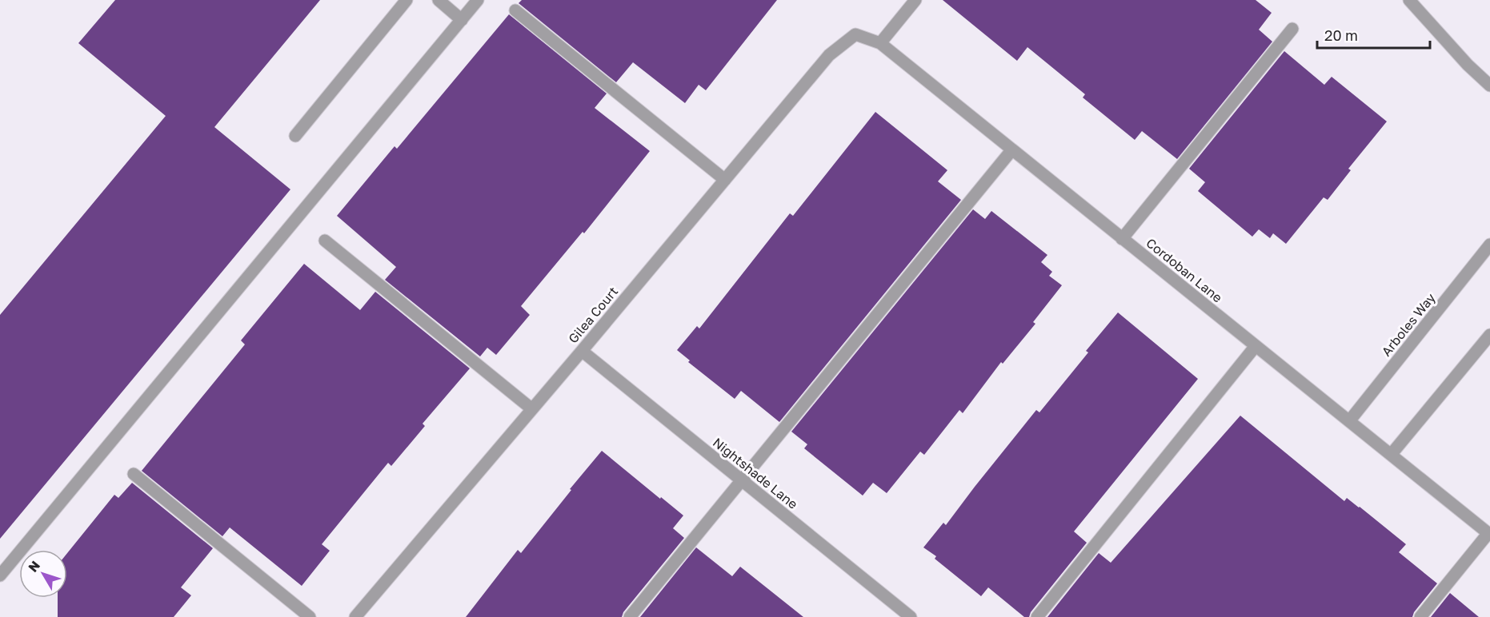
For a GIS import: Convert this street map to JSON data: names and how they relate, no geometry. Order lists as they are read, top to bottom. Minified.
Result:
{"streets":{"street":["Cordoban Lane","Gilea Court","Arboles Way","Nightshade Lane"]},"crossings":[["Cordoban Lane","Gilea Court"],["Cordoban Lane","Arboles Way"],["Gilea Court","Nightshade Lane"]],"scale_bar":"20 m","north":"top left"}
